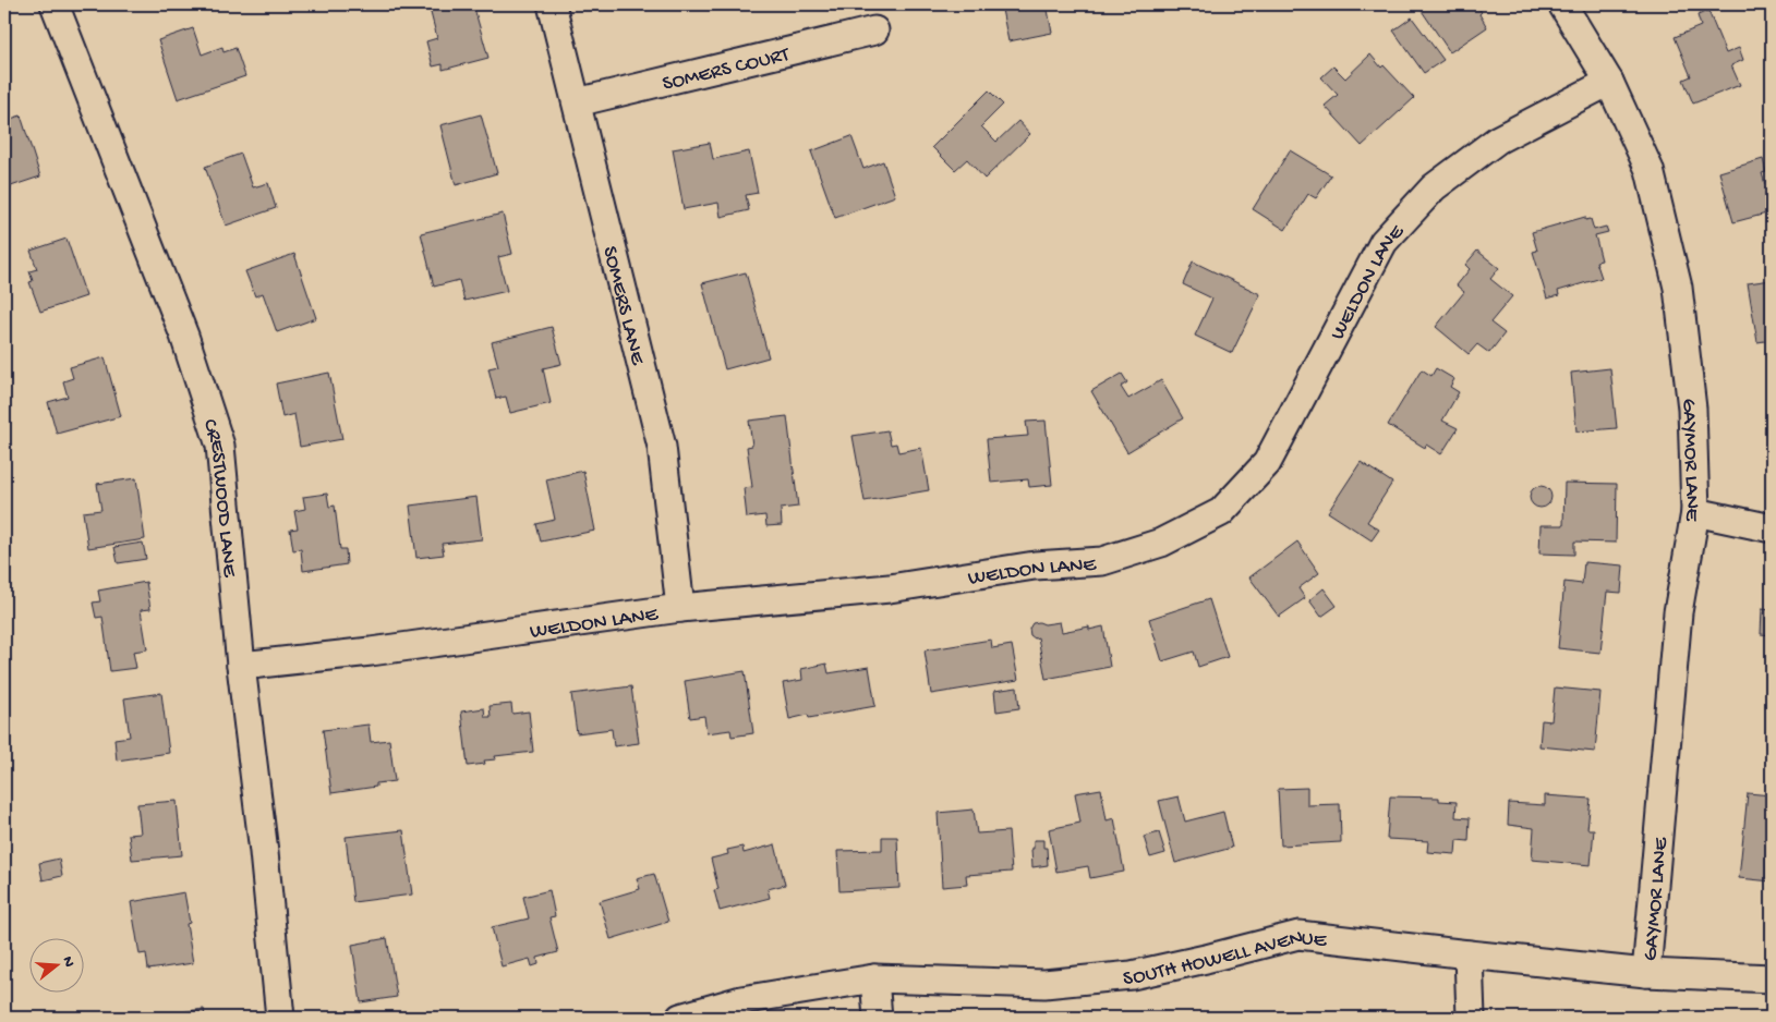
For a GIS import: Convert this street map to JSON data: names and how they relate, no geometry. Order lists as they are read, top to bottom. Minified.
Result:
{"streets":{"street":["SOMERS COURT","WELDON LANE","SOMERS LANE","GAYMOR LANE","CRESTWOOD LANE","SOUTH HOWELL AVENUE"]},"crossings":[["SOMERS COURT","SOMERS LANE"],["WELDON LANE","SOMERS LANE"],["WELDON LANE","GAYMOR LANE"],["WELDON LANE","CRESTWOOD LANE"],["GAYMOR LANE","SOUTH HOWELL AVENUE"]],"north":"right"}
